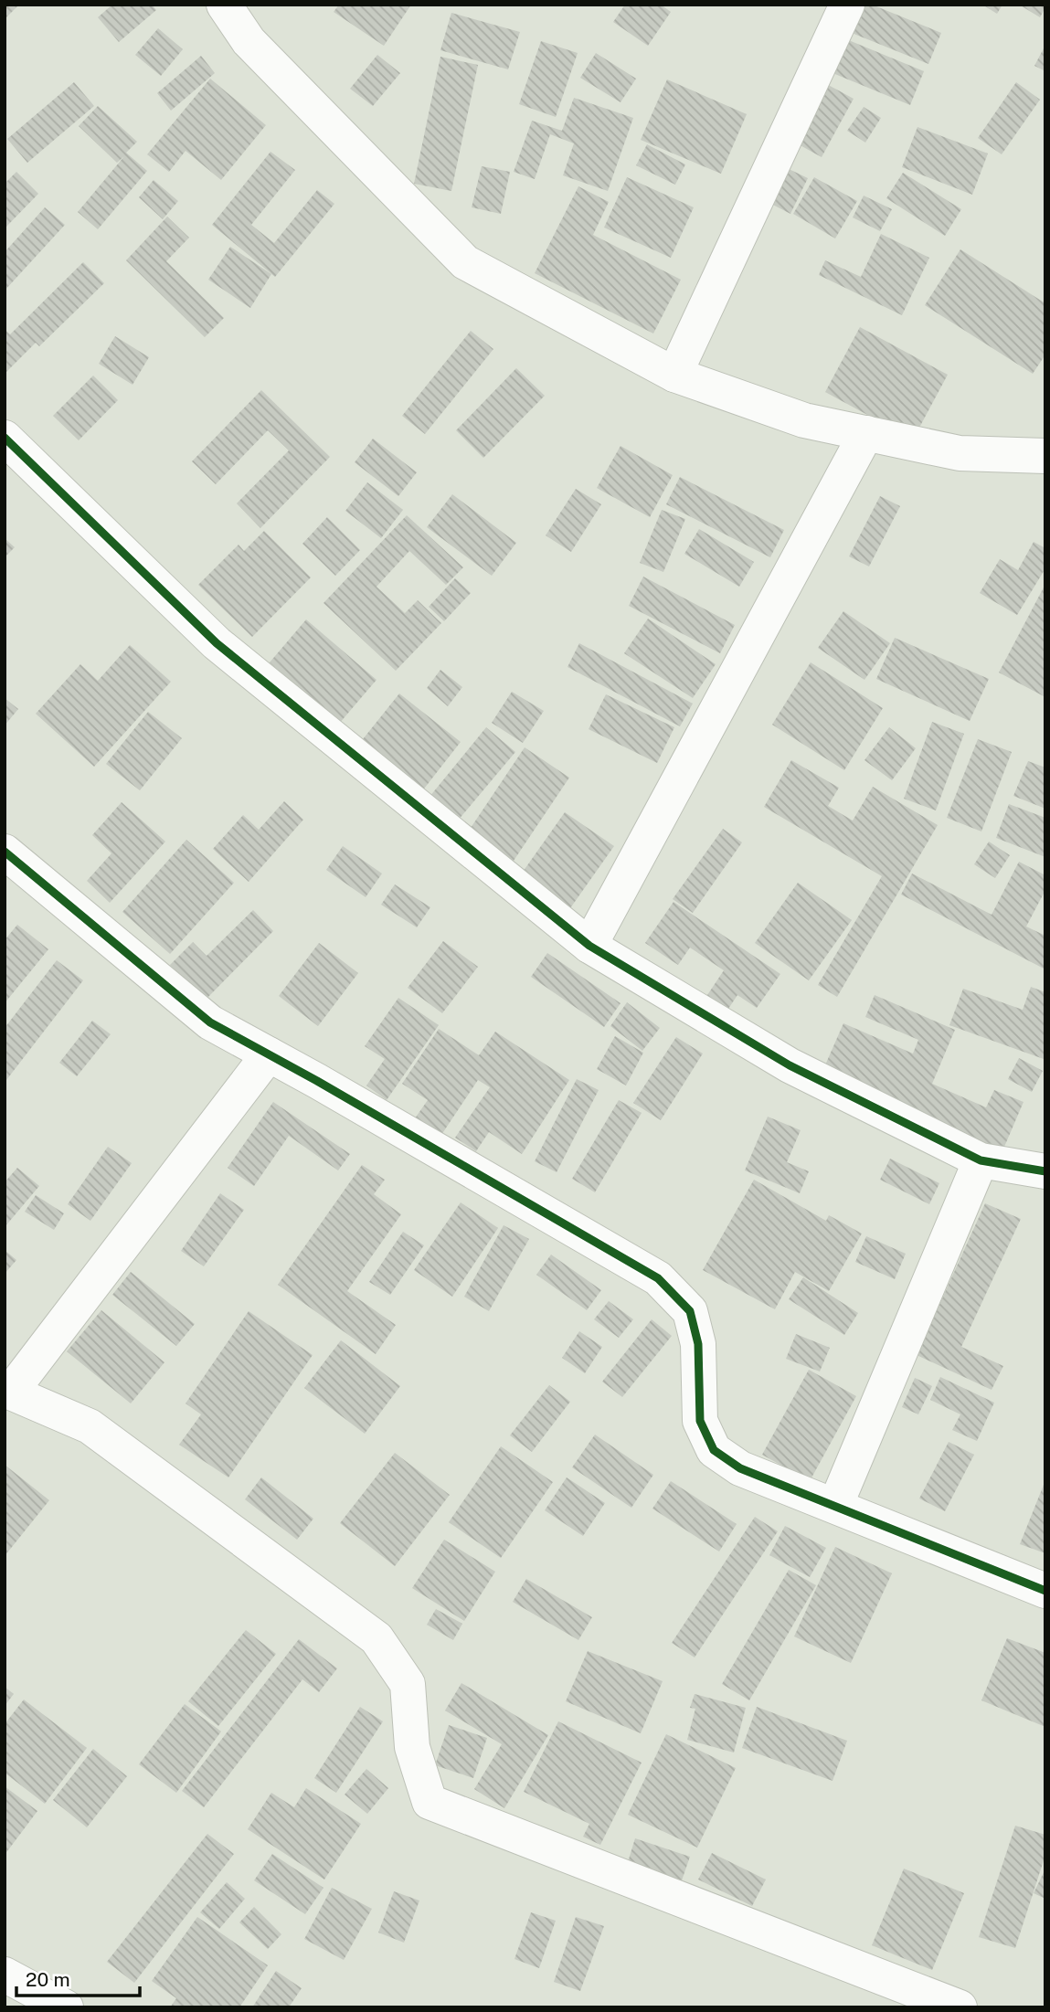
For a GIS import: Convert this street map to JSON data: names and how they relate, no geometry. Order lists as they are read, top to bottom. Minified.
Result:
{"scale_bar":"20 m"}
